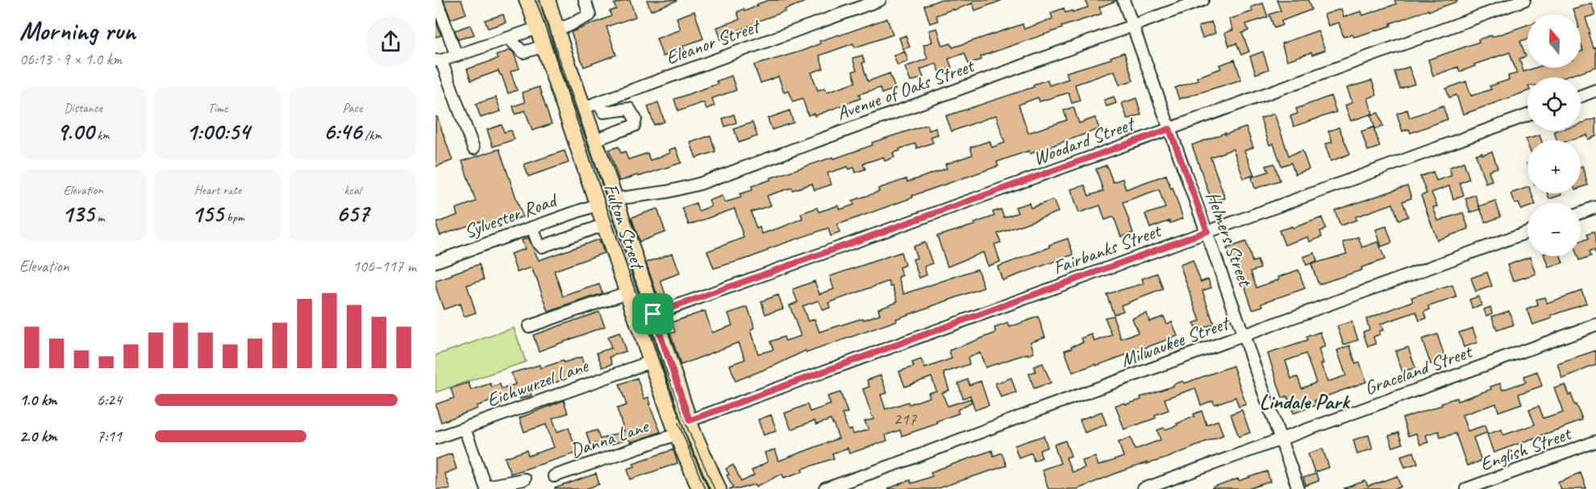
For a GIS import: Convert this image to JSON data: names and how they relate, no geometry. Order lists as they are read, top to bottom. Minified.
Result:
{"streets":{"main road":["Fulton Street"],"street":["Eleanor Street","Avenue of Oaks Street","Woodard Street","Sylvester Road","Helmers Street","Fairbanks Street","Milwaukee Street","Graceland Street","Eichwurzel Lane","Danna Lane","English Street"]},"crossings":[["Eleanor Street","Fulton Street"],["Avenue of Oaks Street","Fulton Street"],["Avenue of Oaks Street","Helmers Street"],["Woodard Street","Fulton Street"],["Woodard Street","Helmers Street"],["Sylvester Road","Fulton Street"],["Fulton Street","Fairbanks Street"],["Fulton Street","Eichwurzel Lane"],["Fulton Street","Danna Lane"],["Helmers Street","Fairbanks Street"],["Helmers Street","Milwaukee Street"],["Helmers Street","Graceland Street"]],"districts":["Lindale Park"],"house_numbers":["217"],"north":"top","page":{"heading":["Morning run","06:13 · 9 × 1.0 km"],"map_buttons":["+","−"],"stats":[["Distance","9.00 km"],["Time","1:00:54"],["Pace","6:46 /km"],["Elevation","135 m"],["Heart rate","155 bpm"],["kcal","657"]],"chart":["Elevation","106–117 m"],"list":[{"name":"1.0 km","note":"6:24"},{"name":"2.0 km","note":"7:11"}]}}
